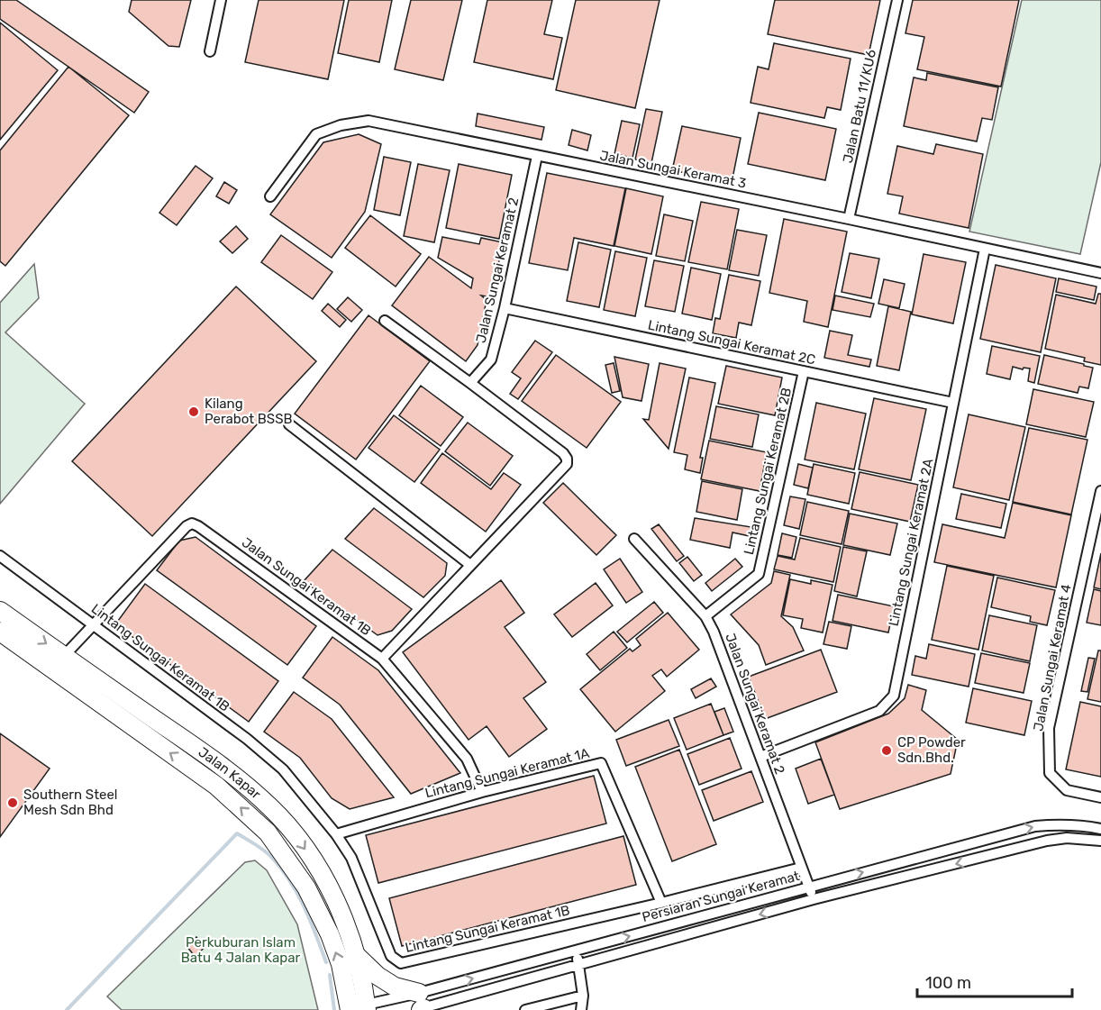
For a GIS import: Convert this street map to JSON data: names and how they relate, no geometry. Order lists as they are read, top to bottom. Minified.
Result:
{"streets":{"highway":["Jalan Kapar"],"street":["Jalan Batu 11/KU6","Jalan Sungai Keramat 3","Jalan Sungai Keramat 2","Lintang Sungai Keramat 2C","Lintang Sungai Keramat 2B","Lintang Sungai Keramat 2A","Jalan Sungai Keramat 1B","Lintang Sungai Keramat 1B","Jalan Sungai Keramat 4","Lintang Sungai Keramat 1A","Persiaran Sungai Keramat"]},"crossings":[["Jalan Batu 11/KU6","Jalan Sungai Keramat 3"],["Jalan Sungai Keramat 3","Jalan Sungai Keramat 2"],["Jalan Sungai Keramat 3","Lintang Sungai Keramat 2A"],["Jalan Sungai Keramat 2","Lintang Sungai Keramat 2C"],["Jalan Sungai Keramat 2","Lintang Sungai Keramat 2B"],["Jalan Sungai Keramat 2","Lintang Sungai Keramat 2A"],["Jalan Sungai Keramat 2","Lintang Sungai Keramat 1B"],["Jalan Sungai Keramat 2","Persiaran Sungai Keramat"],["Lintang Sungai Keramat 2C","Lintang Sungai Keramat 2B"],["Lintang Sungai Keramat 2C","Lintang Sungai Keramat 2A"],["Jalan Sungai Keramat 1B","Lintang Sungai Keramat 1B"],["Jalan Sungai Keramat 1B","Lintang Sungai Keramat 1A"],["Lintang Sungai Keramat 1B","Lintang Sungai Keramat 1A"],["Jalan Kapar","Persiaran Sungai Keramat"]],"parks":["Perkuburan Islam Batu 4 Jalan Kapar"],"places":["Kilang Perabot BSSB","CP Powder Sdn.Bhd.","Southern Steel Mesh Sdn Bhd"],"scale_bar":"100 m"}
